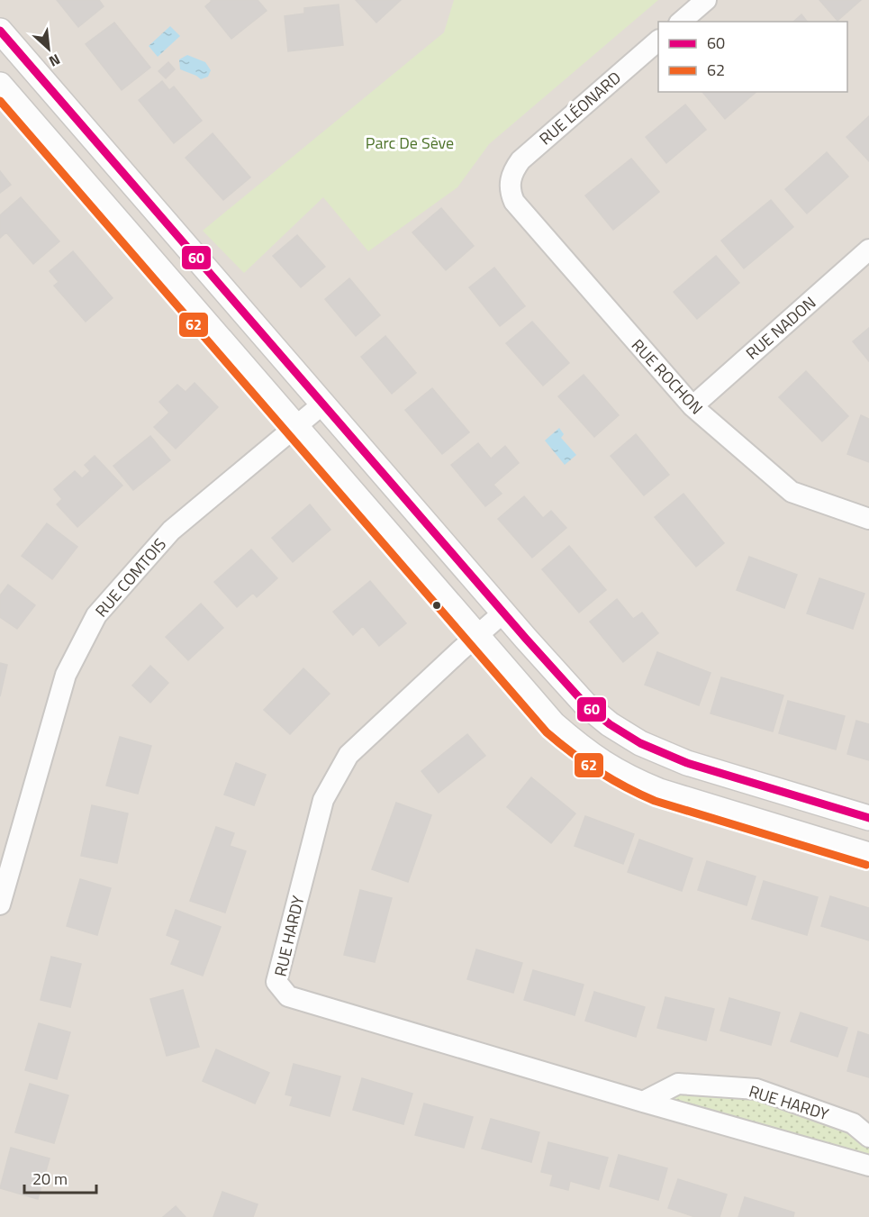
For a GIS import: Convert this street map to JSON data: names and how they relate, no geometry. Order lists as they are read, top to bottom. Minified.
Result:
{"streets":{"street":["RUE LÉONARD","RUE NADON","RUE ROCHON","RUE COMTOIS","RUE HARDY"]},"crossings":[["RUE LÉONARD","RUE ROCHON"],["RUE NADON","RUE ROCHON"]],"parks":["Parc De Sève"],"lines":["transit line 60","transit line 62"],"legend":["60","62"],"scale_bar":"20 m","north":"bottom right"}
